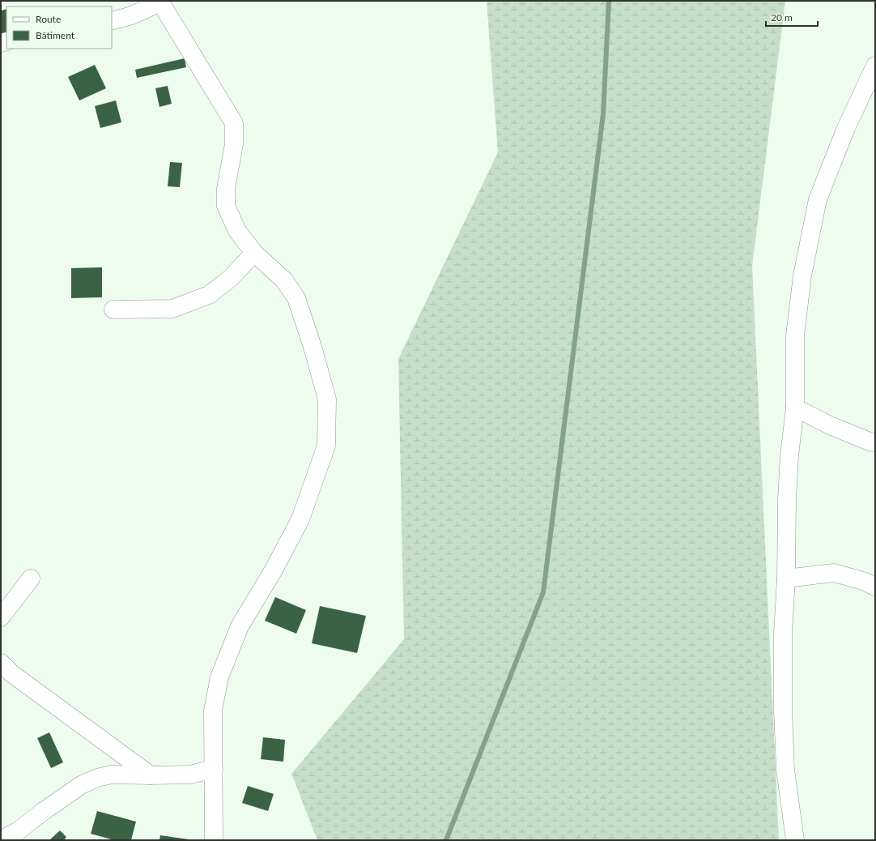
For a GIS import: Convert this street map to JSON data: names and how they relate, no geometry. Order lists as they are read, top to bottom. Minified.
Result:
{"legend":["Route","Bâtiment"],"scale_bar":"20 m"}
